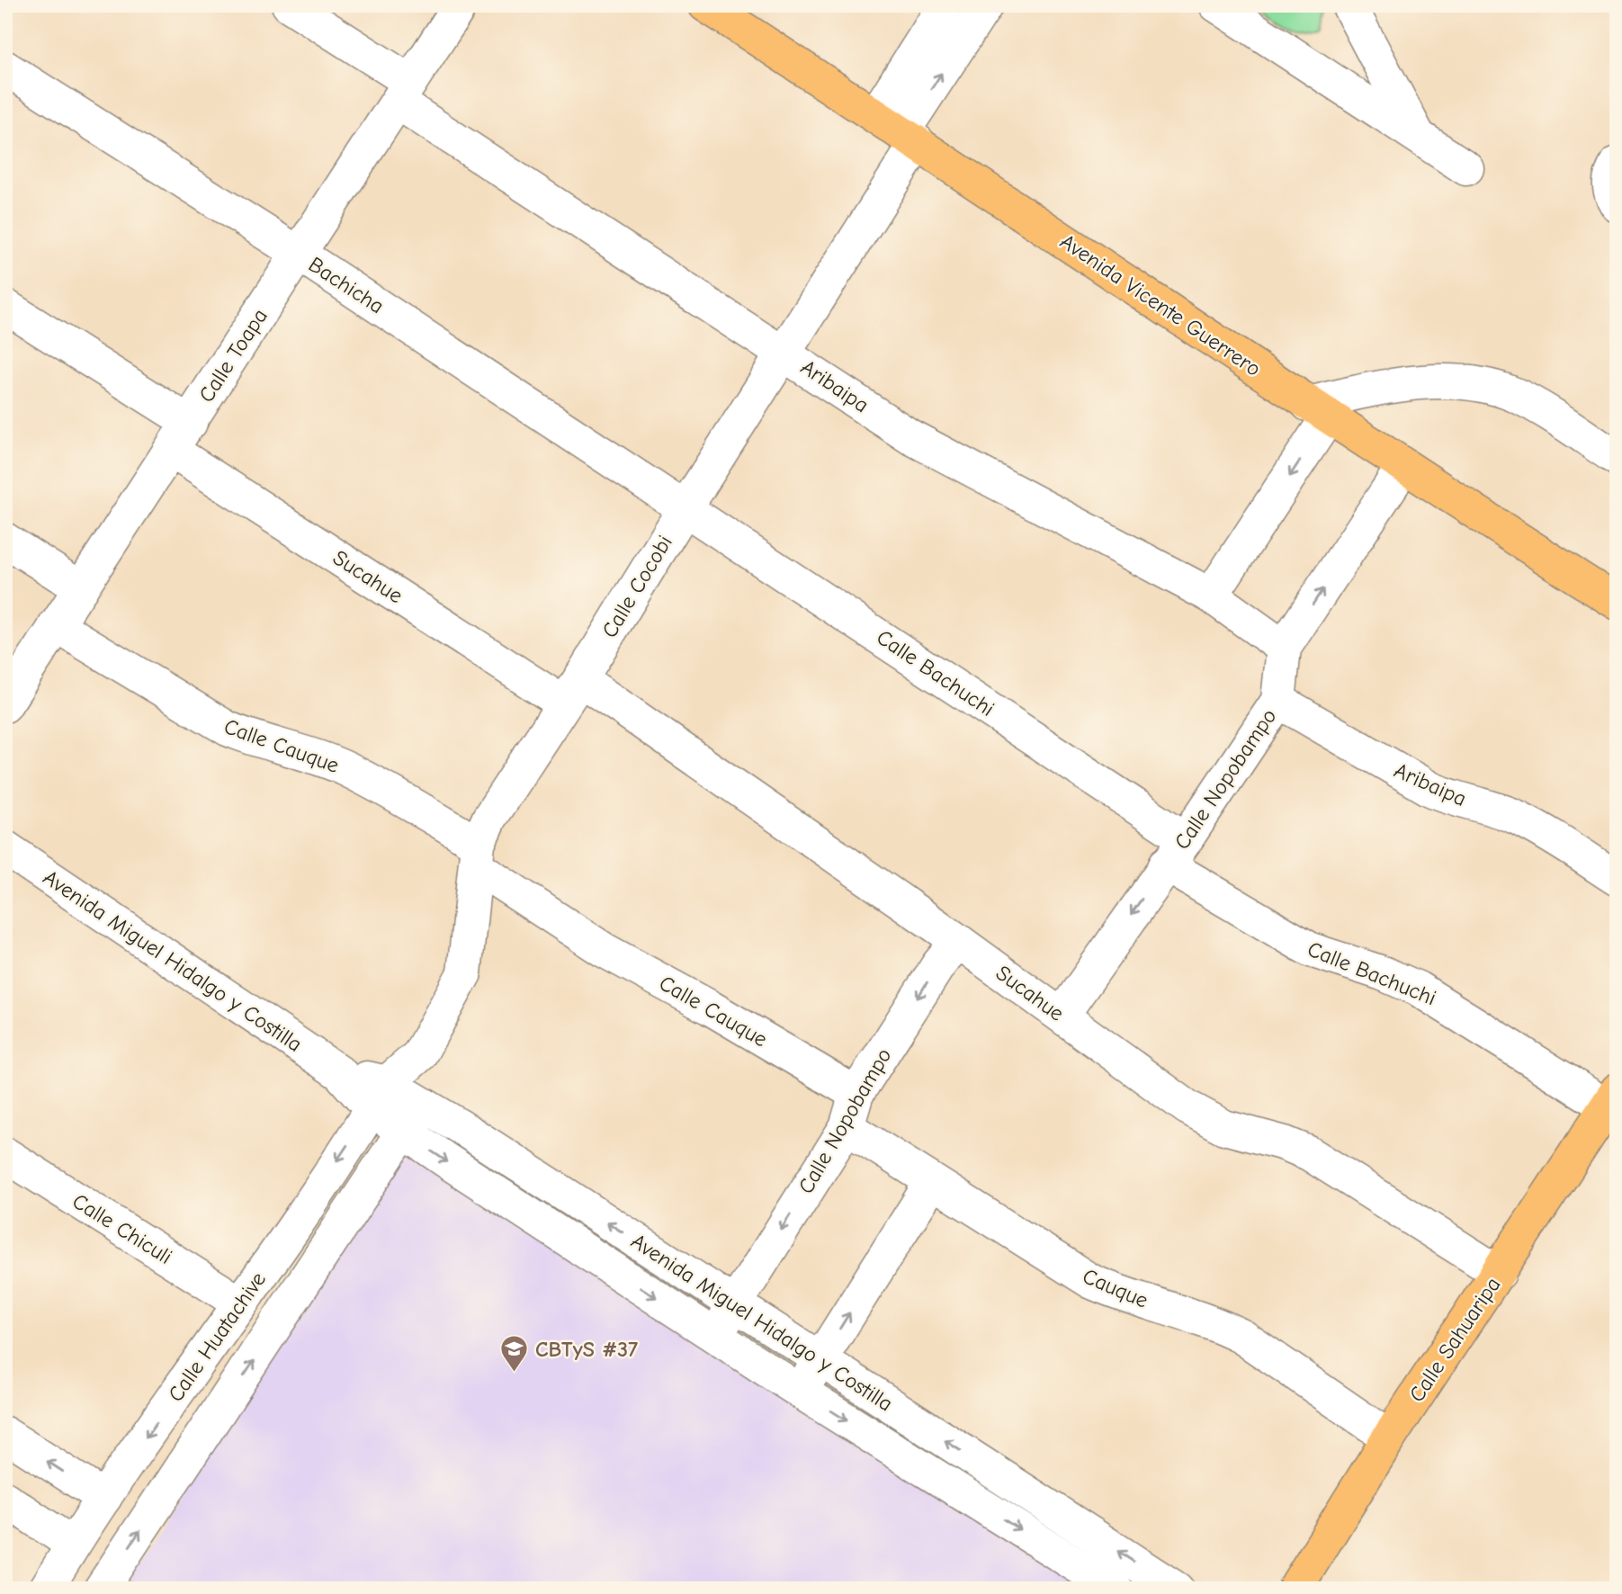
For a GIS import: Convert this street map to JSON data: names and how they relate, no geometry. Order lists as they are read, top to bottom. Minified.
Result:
{"streets":{"main road":["Avenida Vicente Guerrero","Calle Sahuaripa"],"street":["Bachicha","Calle Toapa","Aribaipa","Sucahue","Calle Cocobi","Calle Bachuchi","Calle Cauque","Calle Nopobampo","Avenida Miguel Hidalgo y Costilla","Calle Chiculi","Cauque","Calle Huatachive"]},"crossings":[["Bachicha","Calle Toapa"],["Bachicha","Calle Cocobi"],["Bachicha","Calle Bachuchi"],["Avenida Vicente Guerrero","Calle Cocobi"],["Avenida Vicente Guerrero","Calle Nopobampo"],["Calle Toapa","Aribaipa"],["Calle Toapa","Sucahue"],["Calle Toapa","Calle Cauque"],["Aribaipa","Calle Cocobi"],["Aribaipa","Calle Nopobampo"],["Sucahue","Calle Cocobi"],["Sucahue","Calle Nopobampo"],["Sucahue","Calle Sahuaripa"],["Calle Cocobi","Calle Bachuchi"],["Calle Cocobi","Calle Cauque"],["Calle Cocobi","Avenida Miguel Hidalgo y Costilla"],["Calle Cocobi","Calle Huatachive"],["Calle Bachuchi","Calle Nopobampo"],["Calle Bachuchi","Calle Sahuaripa"],["Calle Cauque","Calle Nopobampo"],["Calle Nopobampo","Avenida Miguel Hidalgo y Costilla"],["Calle Nopobampo","Cauque"],["Avenida Miguel Hidalgo y Costilla","Calle Huatachive"],["Calle Chiculi","Calle Huatachive"],["Cauque","Calle Sahuaripa"]],"places":{"school or university":["CBTyS #37"]}}
